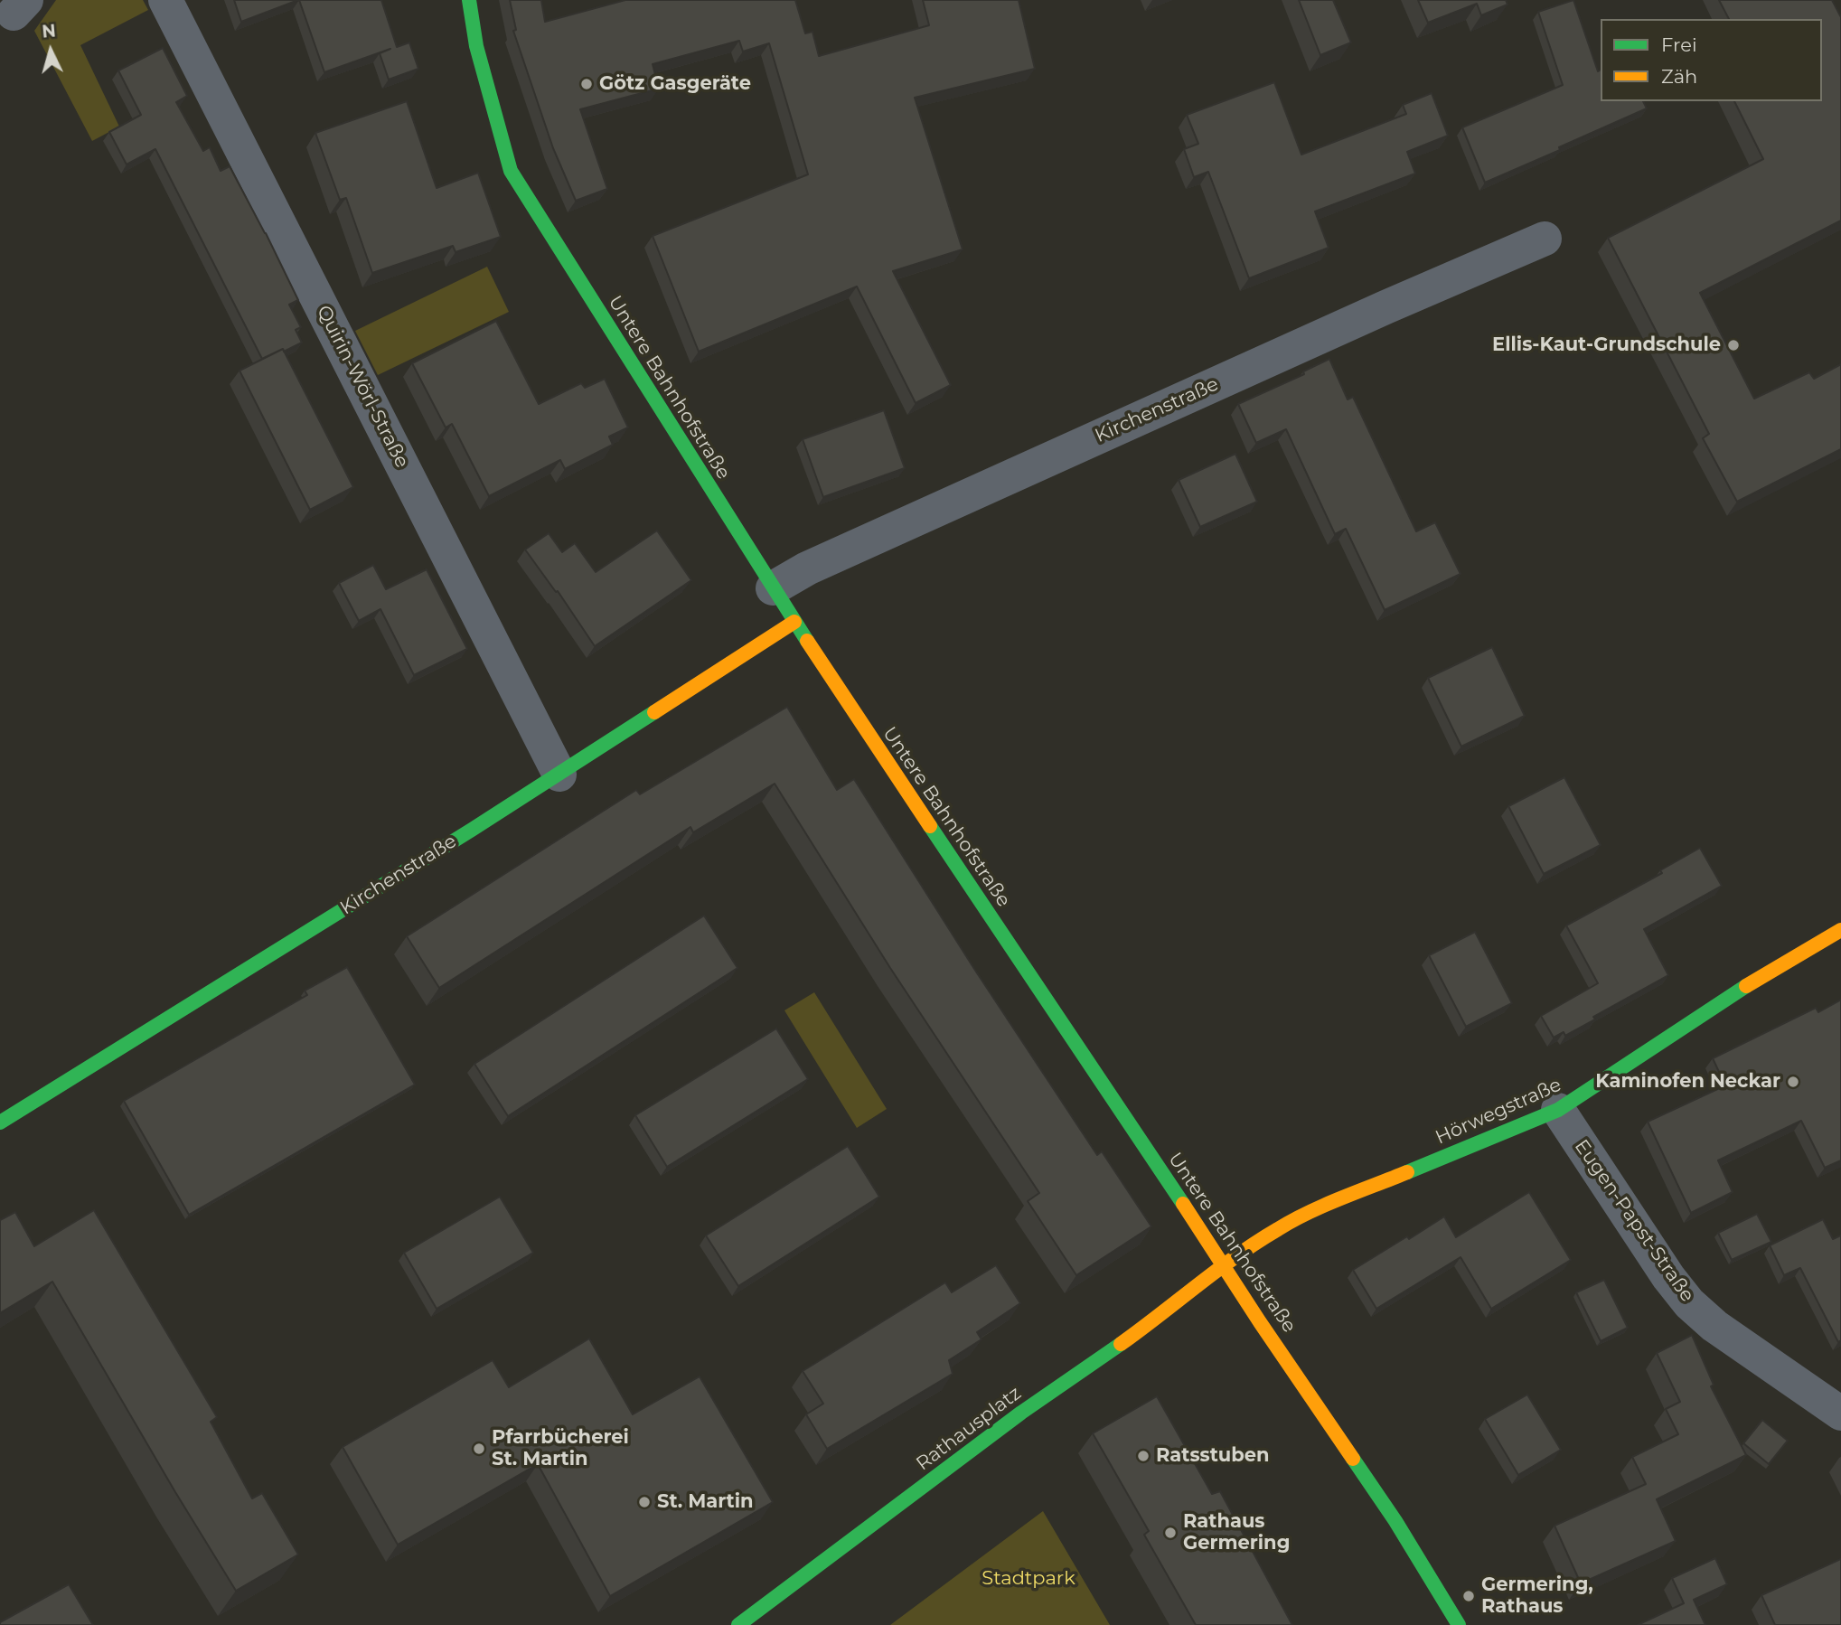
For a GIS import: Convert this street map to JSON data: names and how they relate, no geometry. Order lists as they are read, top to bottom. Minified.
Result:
{"streets":{"street":["Quirin-Wörl-Straße","Untere Bahnhofstraße","Kirchenstraße","Hörwegstraße","Eugen-Papst-Straße","Rathausplatz"]},"crossings":[["Quirin-Wörl-Straße","Kirchenstraße"],["Untere Bahnhofstraße","Kirchenstraße"],["Untere Bahnhofstraße","Hörwegstraße"],["Untere Bahnhofstraße","Rathausplatz"],["Hörwegstraße","Eugen-Papst-Straße"],["Hörwegstraße","Rathausplatz"]],"parks":["Stadtpark"],"places":["Götz Gasgeräte","Ellis-Kaut-Grundschule","Kaminofen Neckar","Pfarrbücherei St. Martin","Ratsstuben","St. Martin","Rathaus Germering","Germering, Rathaus"],"legend":["Frei","Zäh"],"north":"top"}
